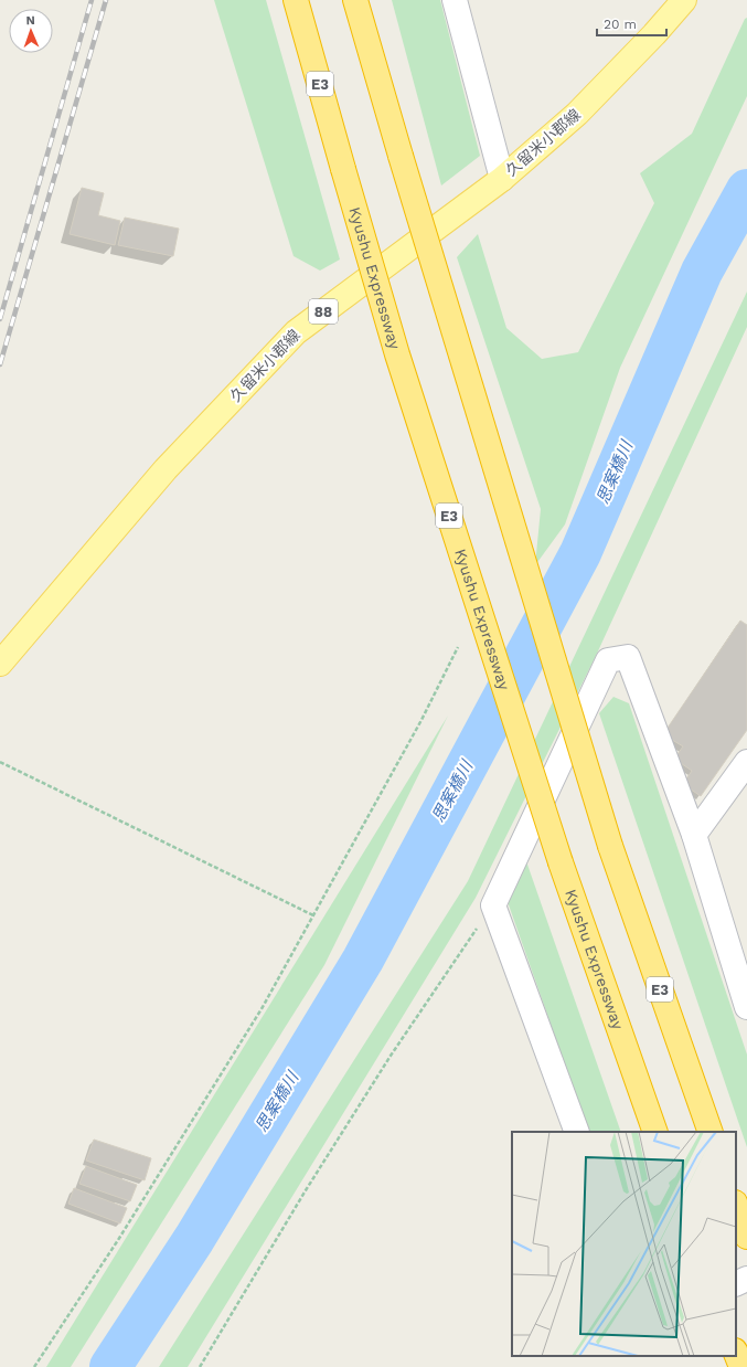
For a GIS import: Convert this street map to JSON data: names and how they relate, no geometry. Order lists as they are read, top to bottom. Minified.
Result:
{"streets":{"highway":["E3","Kyushu Expressway"],"main road":["久留米小郡線","88"]},"water":["思案橋川"],"scale_bar":"20 m","north":"top"}
